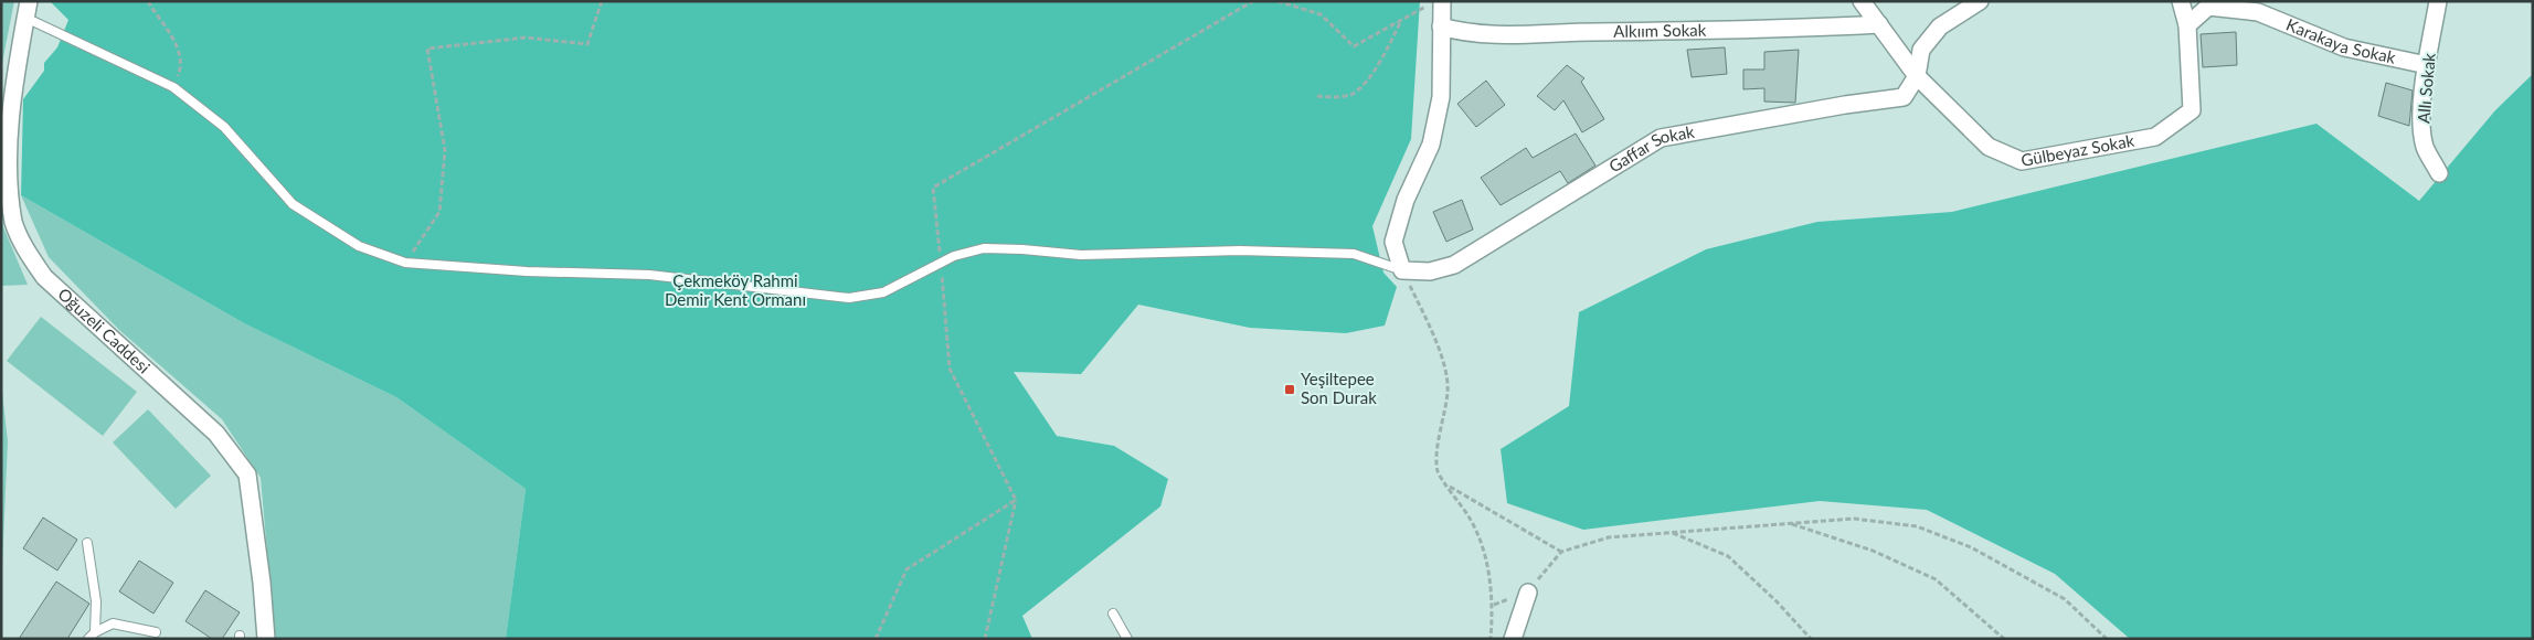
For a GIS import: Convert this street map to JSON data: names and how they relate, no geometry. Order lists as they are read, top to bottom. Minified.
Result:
{"streets":{"street":["Alkıım Sokak","Karakaya Sokak","Allı Sokak","Gülbeyaz Sokak","Gaffar Sokak","Oğuzeli Caddesi"]},"crossings":[["Alkıım Sokak","Gülbeyaz Sokak"],["Karakaya Sokak","Allı Sokak"],["Gülbeyaz Sokak","Gaffar Sokak"]],"parks":["Çekmeköy Rahmi Demir Kent Ormanı"],"places":{"transit":["Yeşiltepee Son Durak"]}}
